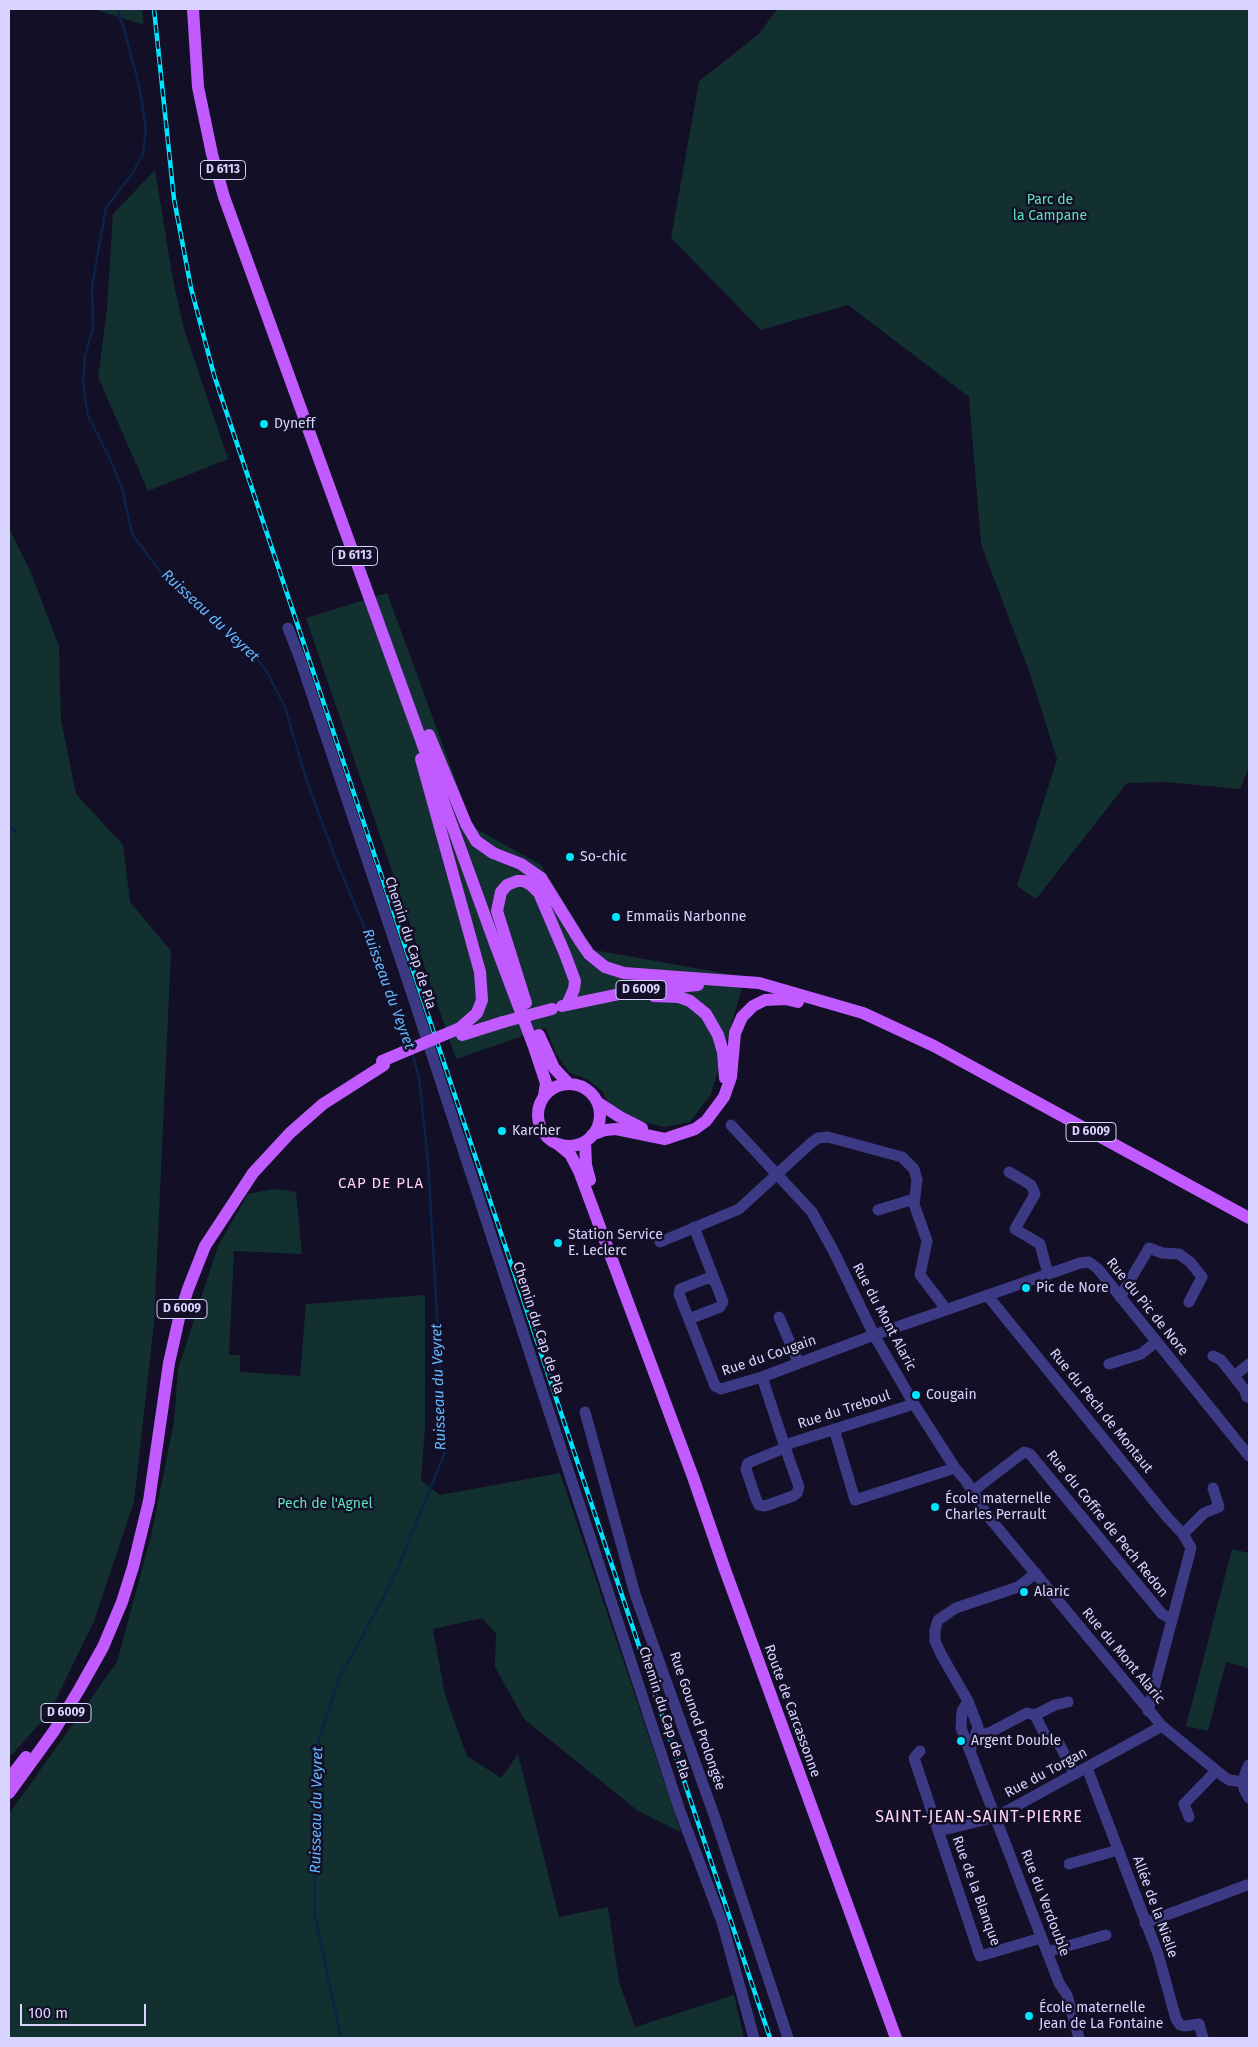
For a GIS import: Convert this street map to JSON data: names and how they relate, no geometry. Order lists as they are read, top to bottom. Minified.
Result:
{"streets":{"main road":["D 6113","D 6009","Route de Carcassonne"],"street":["Chemin du Cap de Pla","Rue du Pic de Nore","Rue du Mont Alaric","Rue du Cougain","Rue du Treboul","Rue du Pech de Montaut","Rue du Coffre de Pech Redon","Rue Gounod Prolongée","Rue du Torgan","Rue de la Blanque","Rue du Verdouble","Allée de la Nielle"]},"crossings":[["D 6113","Route de Carcassonne"],["Rue du Pic de Nore","Rue du Mont Alaric"],["Rue du Pic de Nore","Rue du Cougain"],["Rue du Pic de Nore","Rue du Pech de Montaut"],["Rue du Mont Alaric","Rue du Cougain"],["Rue du Mont Alaric","Rue du Treboul"],["Rue du Mont Alaric","Rue du Coffre de Pech Redon"],["Rue du Mont Alaric","Rue du Torgan"],["Rue du Pech de Montaut","Rue du Coffre de Pech Redon"],["Rue du Torgan","Rue de la Blanque"],["Rue du Torgan","Rue du Verdouble"],["Rue du Torgan","Allée de la Nielle"],["Rue de la Blanque","Rue du Verdouble"]],"districts":["CAP DE PLA","SAINT-JEAN-SAINT-PIERRE"],"water":["Ruisseau du Veyret"],"parks":["Parc de la Campane","Pech de l'Agnel"],"places":["Dyneff","So-chic","Emmaüs Narbonne","Karcher","Station Service E. Leclerc","Pic de Nore","Cougain","École maternelle Charles Perrault","Alaric","Argent Double","École maternelle Jean de La Fontaine"],"scale_bar":"100 m"}
